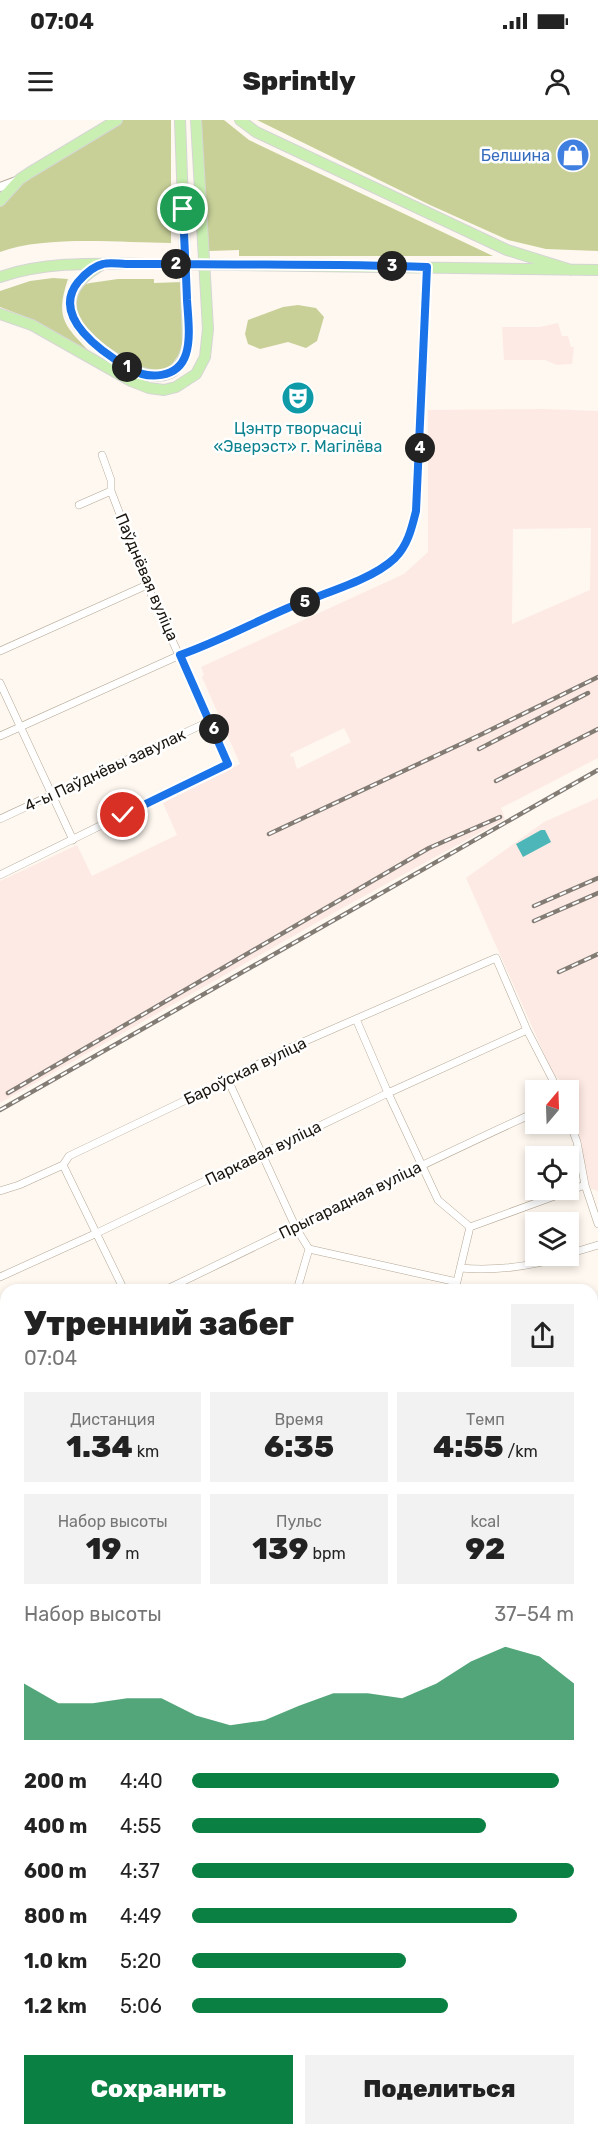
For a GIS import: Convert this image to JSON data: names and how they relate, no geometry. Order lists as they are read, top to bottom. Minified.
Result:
{"streets":{"street":["Паўднёвая вуліца","4-ы Паўднёвы завулак","Бароўская вуліца","Паркавая вуліца","Прыгарадная вуліца"]},"crossings":[["Паўднёвая вуліца","4-ы Паўднёвы завулак"],["Бароўская вуліца","Паркавая вуліца"]],"places":{"shop":["Белшина"],"theatre":["Цэнтр творчасці «Эверэст» г. Магілёва"]},"north":"top","page":{"status":"07:04","header":"Sprintly","pins":["2","3","1","4","5","6"],"heading":["Утренний забег","07:04"],"stats":[["Дистанция","1.34 km"],["Время","6:35"],["Темп","4:55 /km"],["Набор высоты","19 m"],["Пульс","139 bpm"],["kcal","92"]],"chart":["Набор высоты","37–54 m"],"list":[{"name":"200 m","note":"4:40"},{"name":"400 m","note":"4:55"},{"name":"600 m","note":"4:37"},{"name":"800 m","note":"4:49"},{"name":"1.0 km","note":"5:20"},{"name":"1.2 km","note":"5:06"}],"buttons":["Сохранить","Поделиться"]}}
